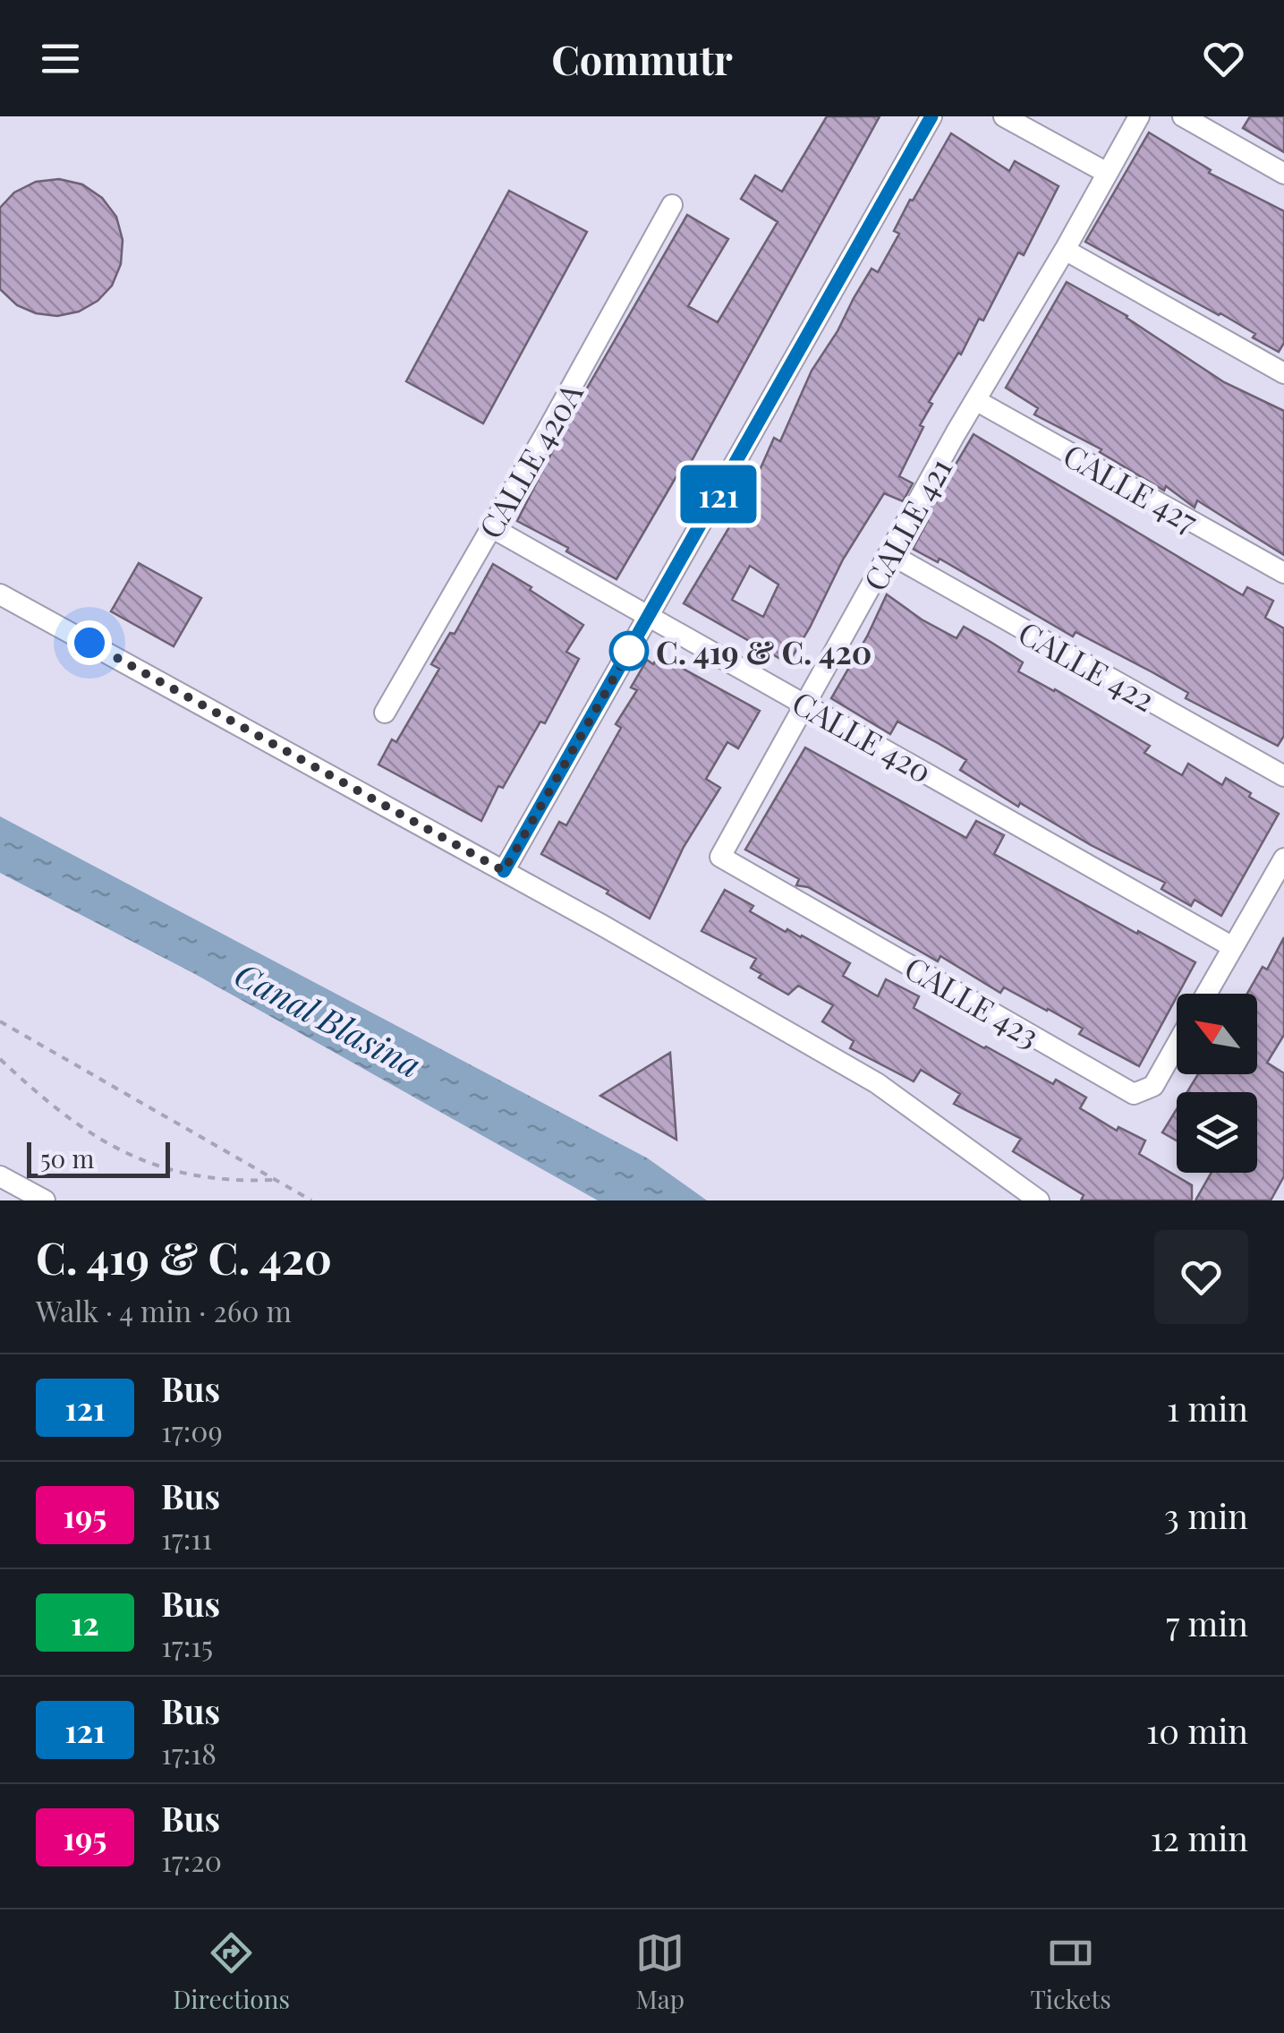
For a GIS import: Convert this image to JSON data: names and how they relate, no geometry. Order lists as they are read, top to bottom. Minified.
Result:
{"streets":{"street":["CALLE 420A","CALLE 427","CALLE 421","CALLE 422","CALLE 420","CALLE 423"]},"crossings":[["CALLE 420A","CALLE 420"],["CALLE 427","CALLE 421"],["CALLE 421","CALLE 422"],["CALLE 421","CALLE 420"],["CALLE 421","CALLE 423"]],"water":["Canal Blasina"],"places":["C. 419 & C. 420"],"lines":["bus line 121"],"scale_bar":"50 m","north":"top left","page":{"header":"Commutr","on_map":"121","scale":"50 m","heading":["C. 419 & C. 420","Walk · 4 min · 260 m"],"list":[{"mark":"121","name":"Bus","note":"17:09","value":"1 min"},{"mark":"195","name":"Bus","note":"17:11","value":"3 min"},{"mark":"12","name":"Bus","note":"17:15","value":"7 min"},{"mark":"121","name":"Bus","note":"17:18","value":"10 min"},{"mark":"195","name":"Bus","note":"17:20","value":"12 min"}],"tabs":["Directions","Map","Tickets"]}}
